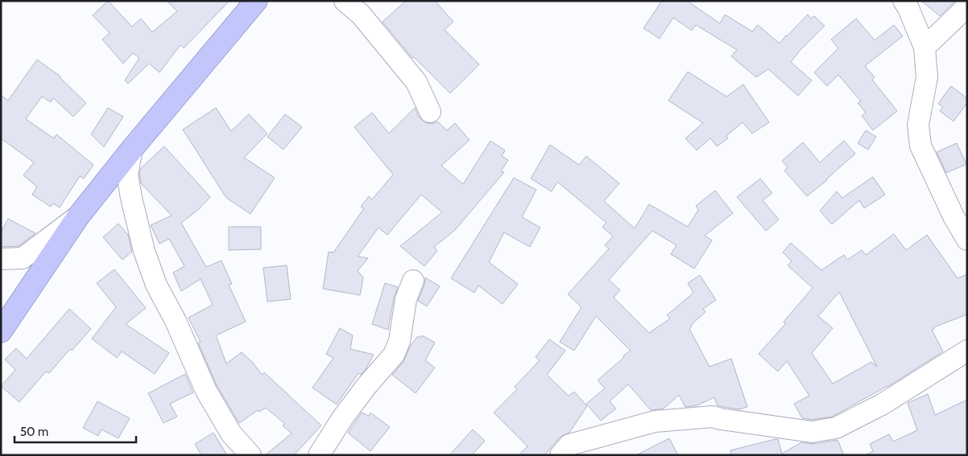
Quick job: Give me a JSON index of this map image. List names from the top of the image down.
{
  "scale_bar": "50 m"
}
